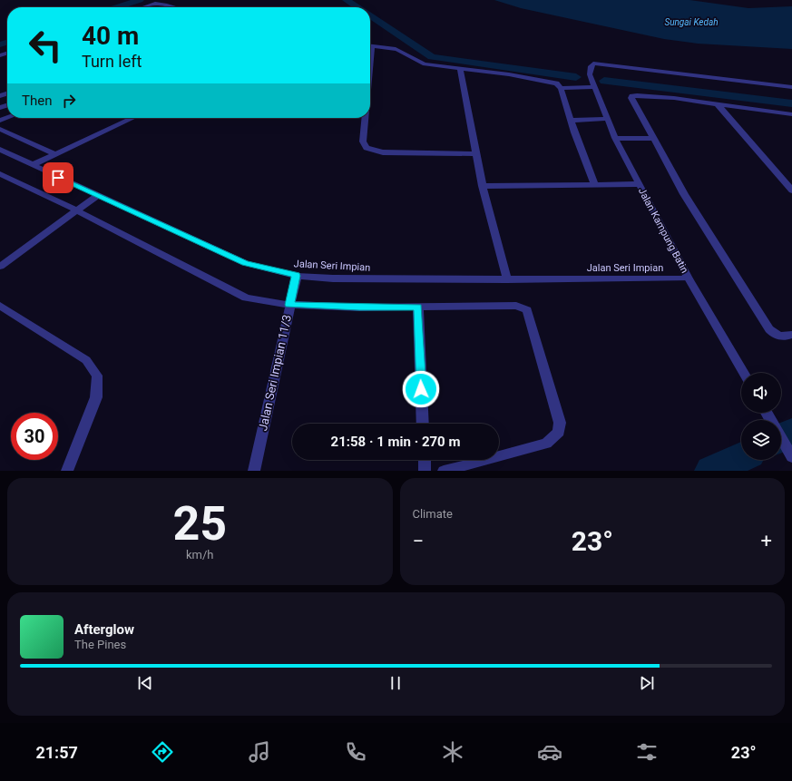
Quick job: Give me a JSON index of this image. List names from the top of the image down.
{
  "streets": {
    "street": ["Jalan Kampung Batin", "Jalan Seri Impian", "Jalan Seri Impian 11/3"]
  },
  "crossings": [
    ["Jalan Kampung Batin", "Jalan Seri Impian"],
    ["Jalan Seri Impian", "Jalan Seri Impian 11/3"]
  ],
  "water": ["Sungai Kedah"],
  "page": {
    "turn": ["40 m", "Turn left"],
    "then": "Then",
    "limit": "30",
    "trip": "21:58 · 1 min · 270 m",
    "tile": [
      ["25", "km/h"],
      "Climate"
    ],
    "heat": ["−", "23°", "+"],
    "song": ["Afterglow", "The Pines"],
    "tabs": ["21:57", "23°"]
  }
}
